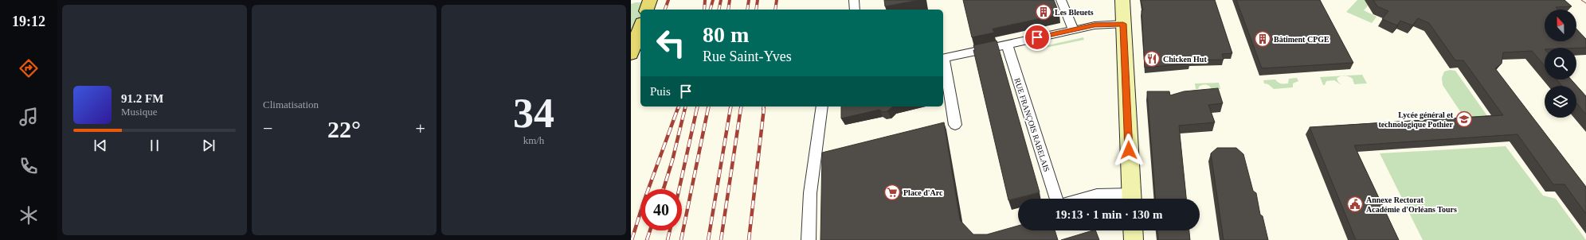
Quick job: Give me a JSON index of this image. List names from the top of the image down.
{
  "streets": {
    "street": ["RUE FRANÇOIS RABELAIS"]
  },
  "places": {
    "building": ["Les Bleuets", "Bâtiment CPGE"],
    "restaurant": ["Chicken Hut"],
    "school or university": ["Lycée général et technologique Pothier"],
    "supermarket": ["Place d'Arc"],
    "public building": ["Annexe Rectorat Académie d'Orléans Tours"]
  },
  "north": "top",
  "page": {
    "tabs": "19:12",
    "tile": [
      "Climatisation",
      ["34", "km/h"]
    ],
    "turn": ["80 m", "Rue Saint-Yves"],
    "then": "Puis",
    "song": ["91.2 FM", "Musique"],
    "heat": ["−", "22°", "+"],
    "limit": "40",
    "trip": "19:13 · 1 min · 130 m"
  }
}
